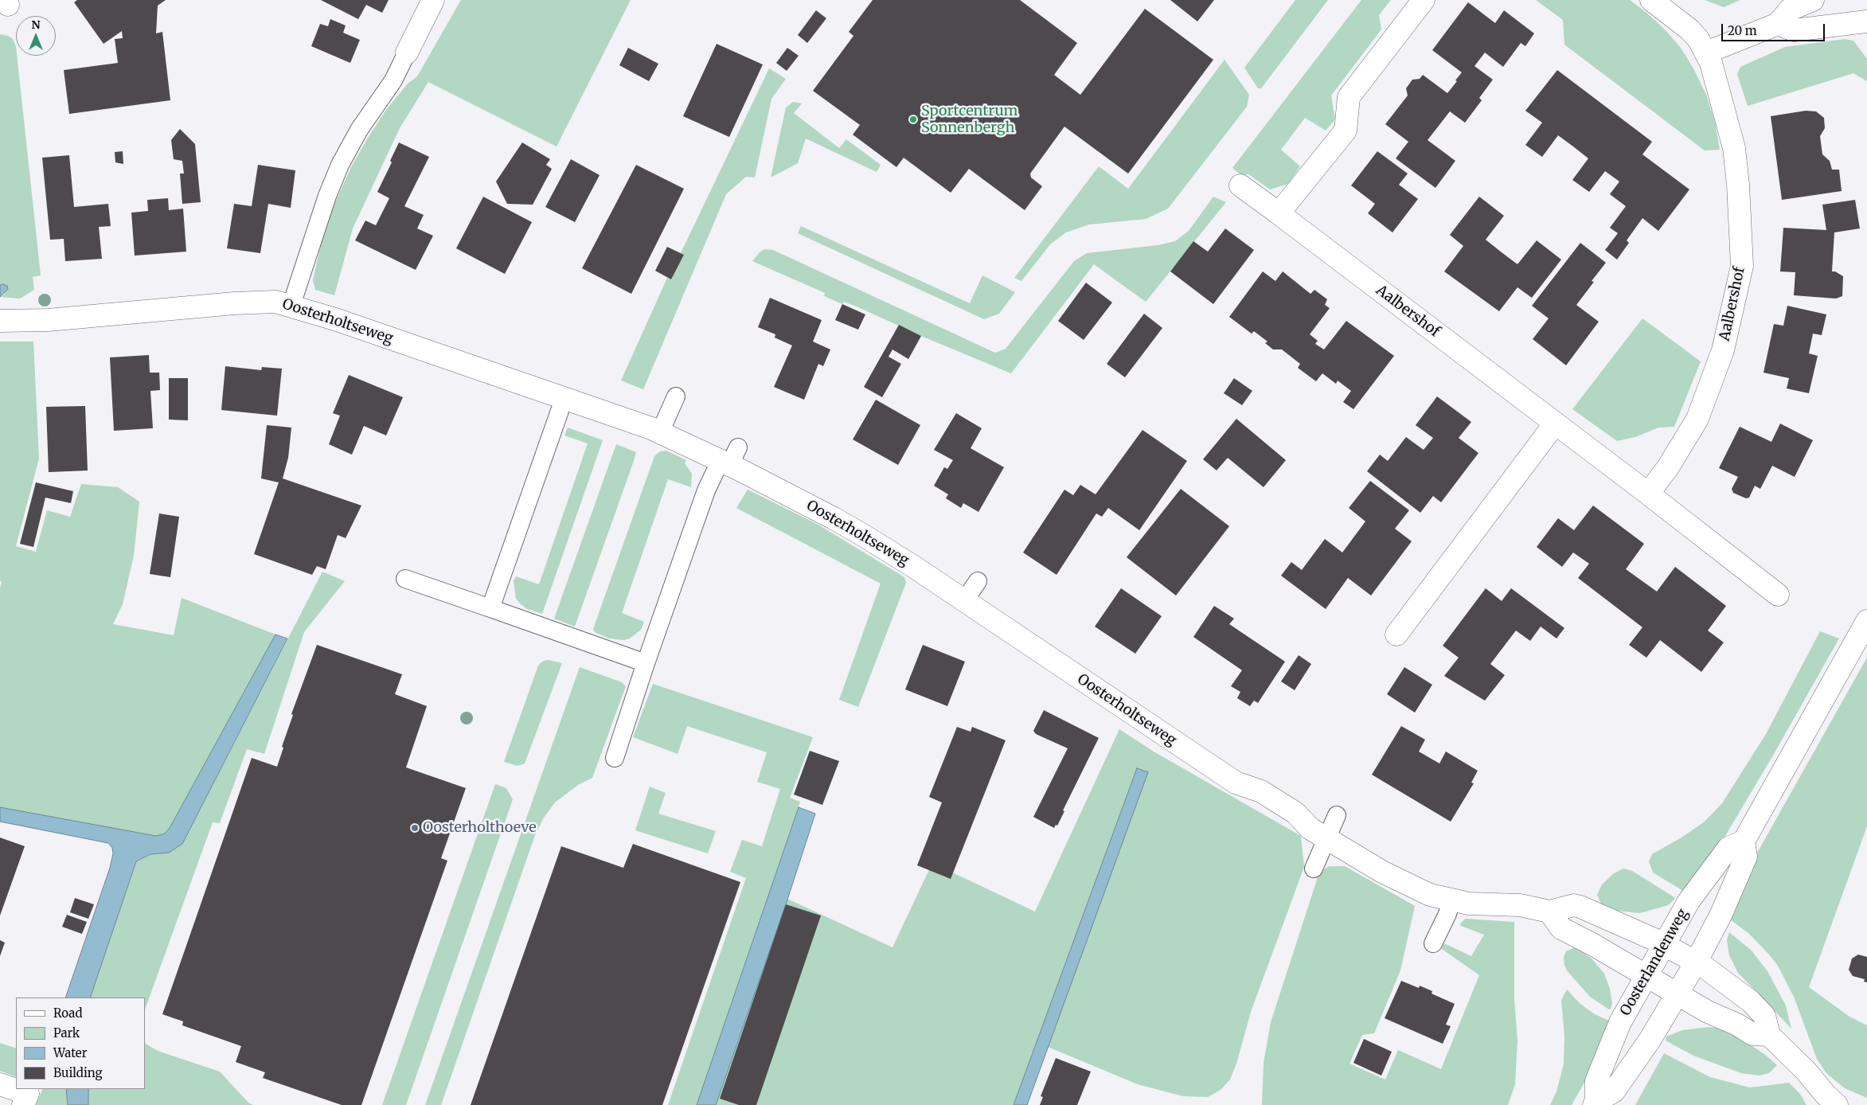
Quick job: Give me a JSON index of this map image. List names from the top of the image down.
{
  "streets": {
    "street": ["Aalbershof", "Oosterholtseweg", "Oosterlandenweg"]
  },
  "crossings": [
    ["Oosterholtseweg", "Oosterlandenweg"]
  ],
  "places": ["Sportcentrum Sonnenbergh", "Oosterholthoeve"],
  "legend": [
    "Road",
    "Park",
    "Water",
    "Building"
  ],
  "scale_bar": "20 m",
  "north": "top"
}
